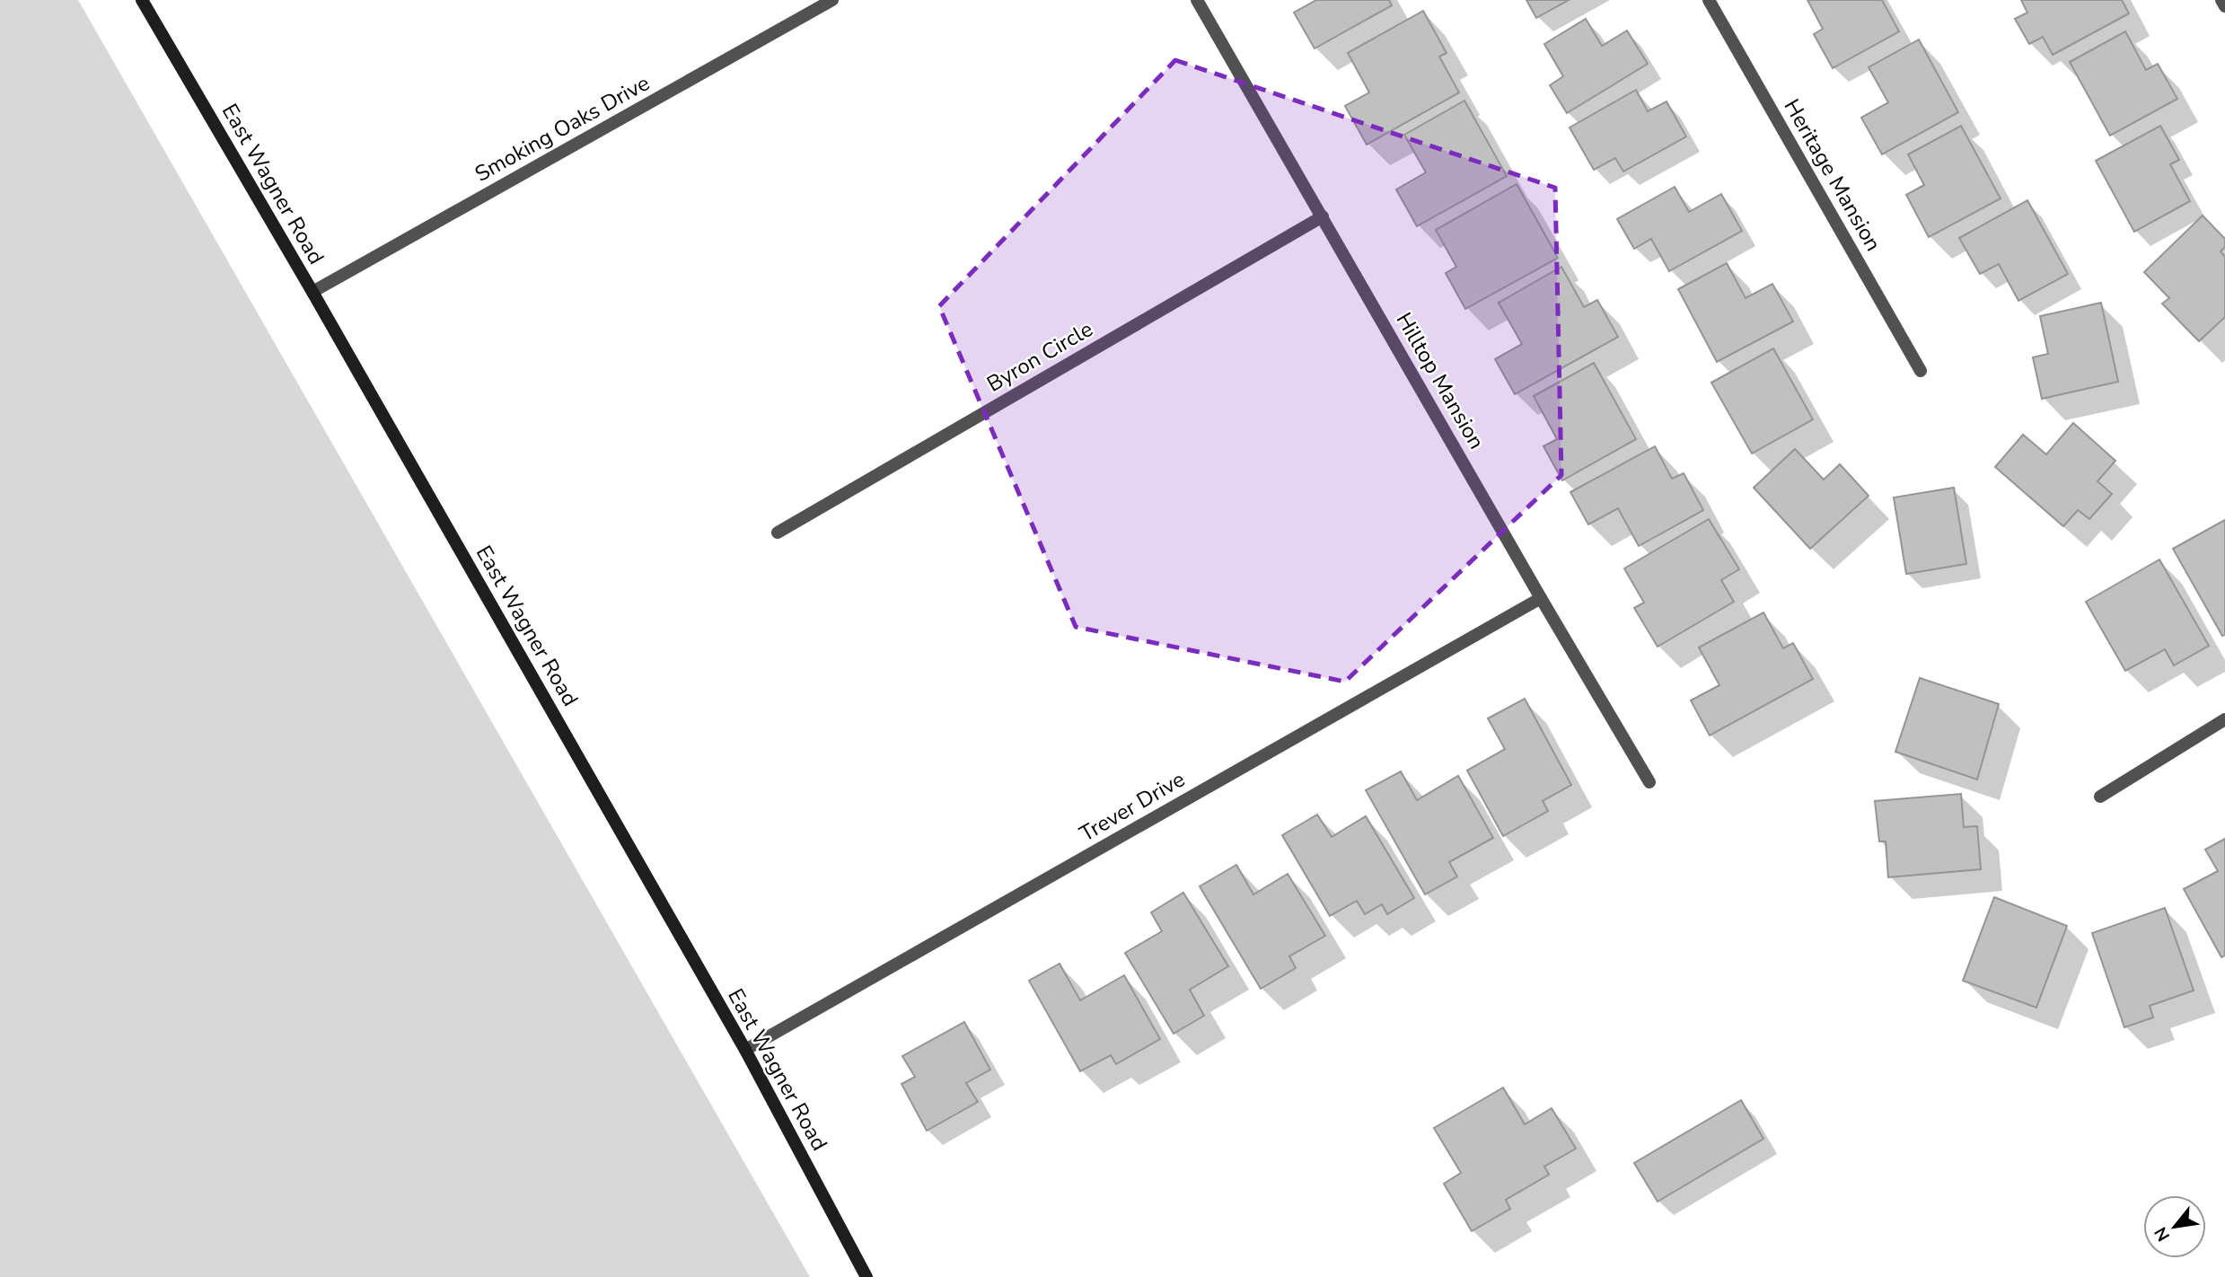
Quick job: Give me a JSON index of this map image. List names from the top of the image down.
{
  "streets": {
    "street": [
      "Smoking Oaks Drive",
      "Heritage Mansion",
      "East Wagner Road",
      "Byron Circle",
      "Hilltop Mansion",
      "Trever Drive"
    ]
  },
  "crossings": [
    ["Smoking Oaks Drive", "East Wagner Road"],
    ["East Wagner Road", "Trever Drive"],
    ["Byron Circle", "Hilltop Mansion"],
    ["Hilltop Mansion", "Trever Drive"]
  ],
  "north": "bottom left"
}
